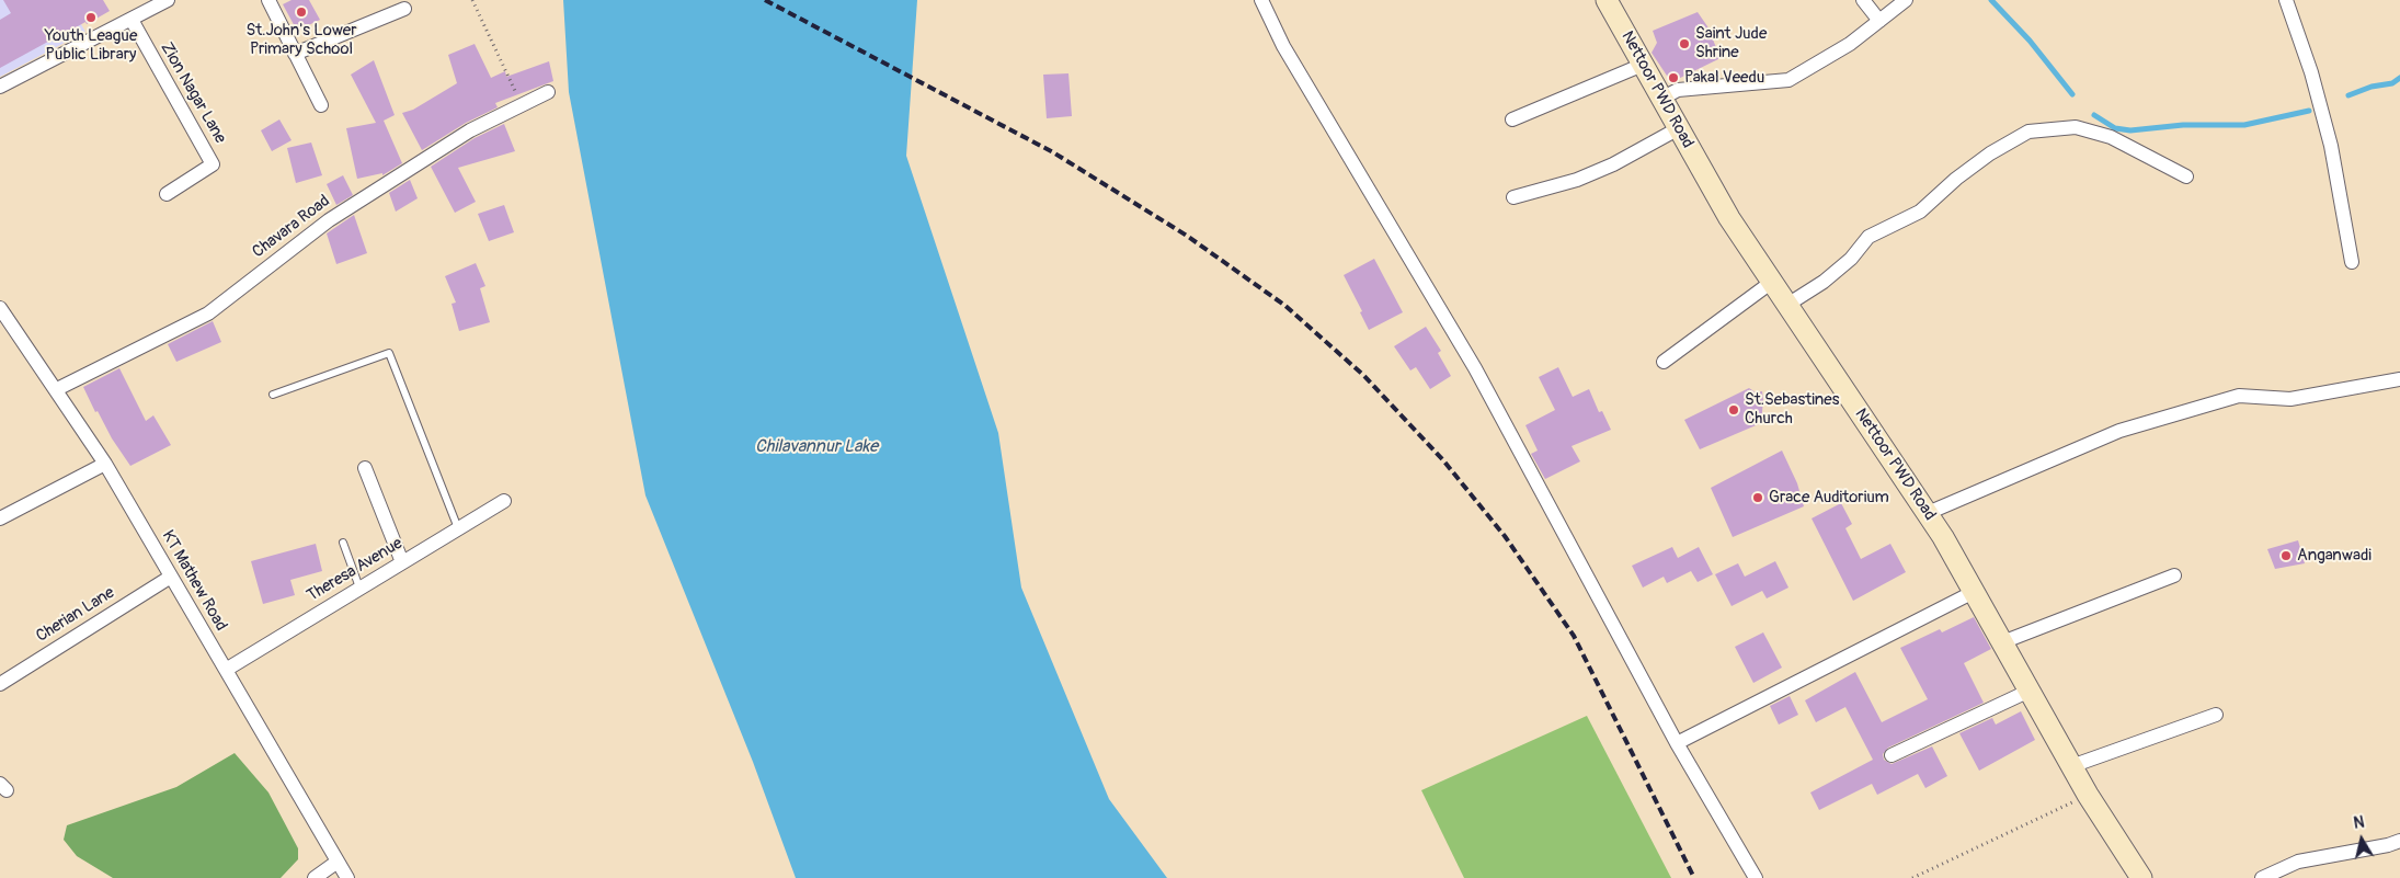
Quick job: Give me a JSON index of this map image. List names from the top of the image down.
{
  "streets": {
    "street": [
      "Nettoor PWD Road",
      "Zion Nagar Lane",
      "Chavara Road",
      "Theresa Avenue",
      "KT Mathew Road",
      "Cherian Lane"
    ]
  },
  "crossings": [
    ["Chavara Road", "KT Mathew Road"],
    ["Theresa Avenue", "KT Mathew Road"],
    ["KT Mathew Road", "Cherian Lane"]
  ],
  "water": ["Chilavannur Lake"],
  "places": [
    "St.John's Lower Primary School",
    "Youth League Public Library",
    "Saint Jude Shrine",
    "Pakal Veedu",
    "St.Sebastines Church",
    "Grace Auditorium",
    "Anganwadi"
  ],
  "north": "top"
}
